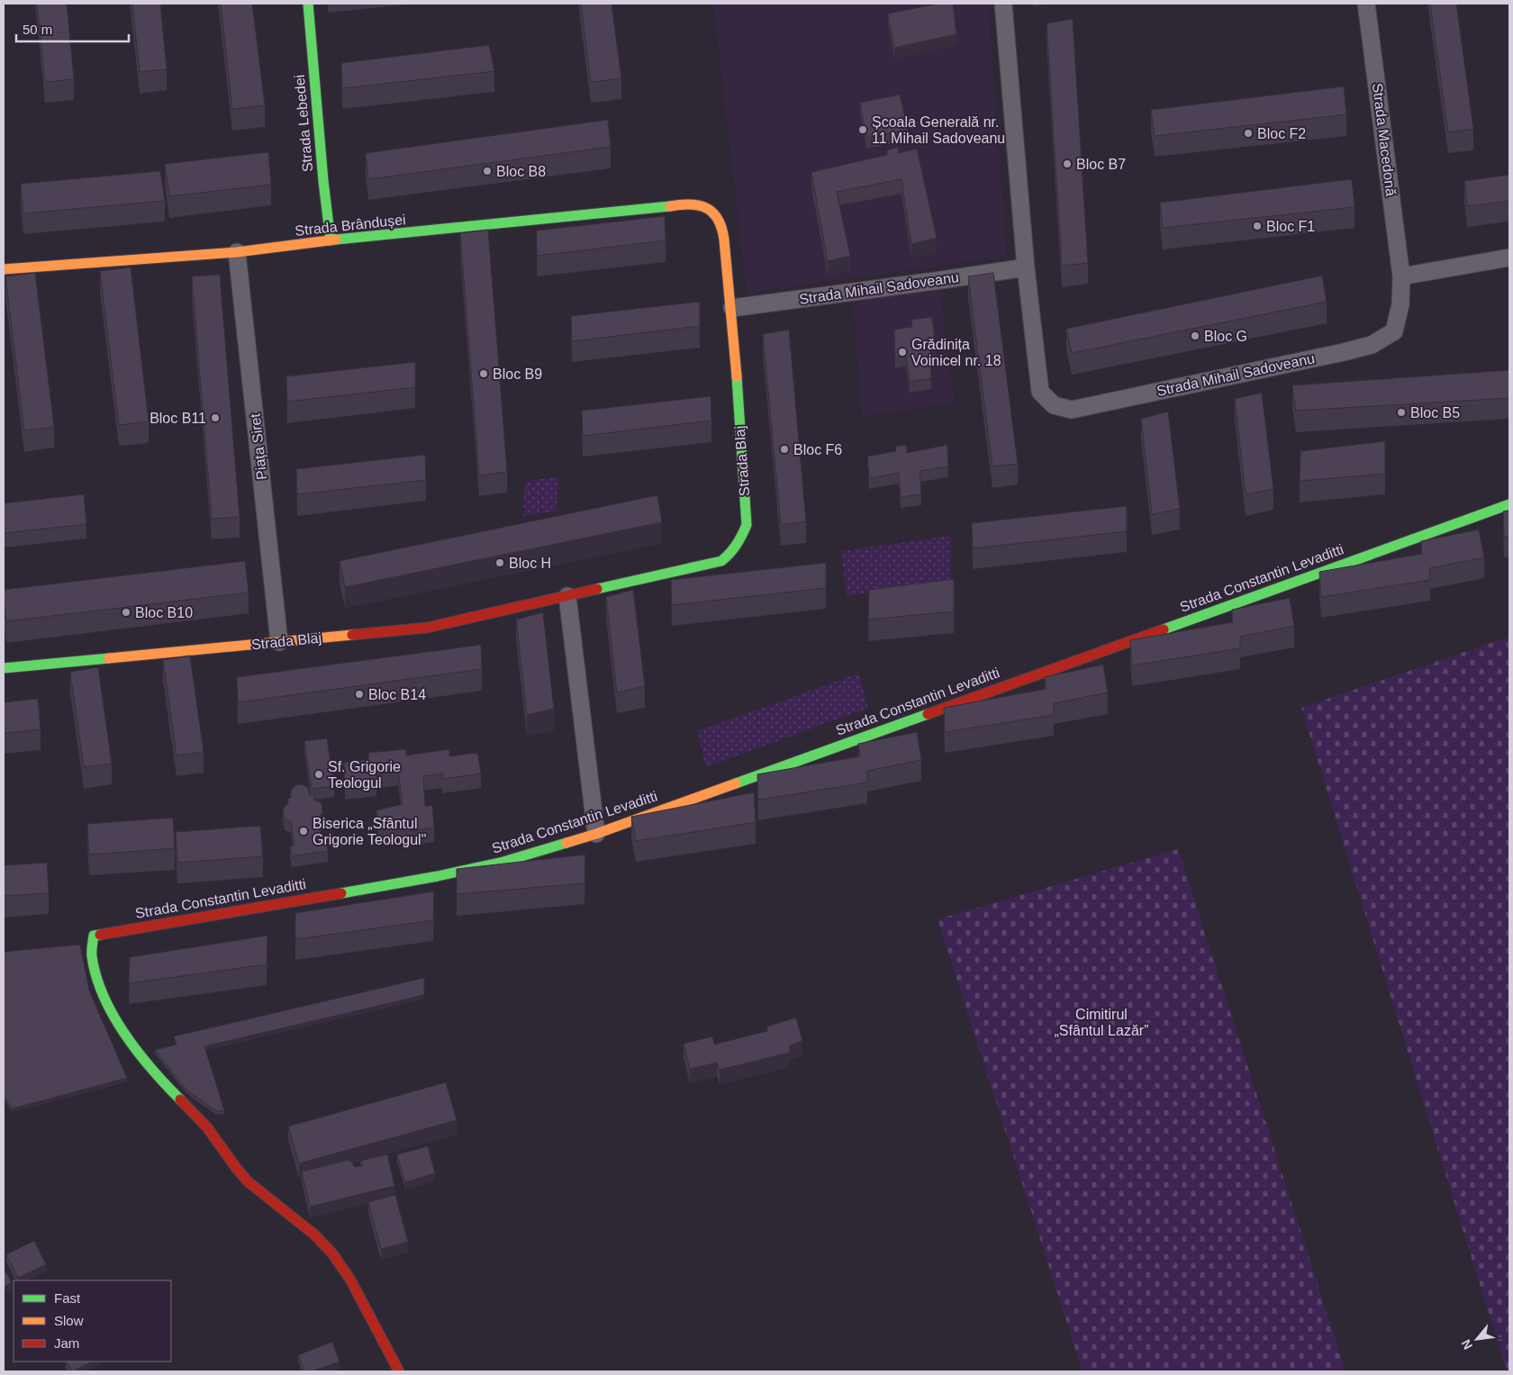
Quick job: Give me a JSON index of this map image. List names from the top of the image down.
{
  "streets": {
    "street": [
      "Strada Lebedei",
      "Strada Macedonă",
      "Strada Brândușei",
      "Strada Mihail Sadoveanu",
      "Piața Siret",
      "Strada Blaj",
      "Strada Constantin Levaditti"
    ]
  },
  "crossings": [
    ["Strada Lebedei", "Strada Brândușei"],
    ["Strada Macedonă", "Strada Mihail Sadoveanu"],
    ["Strada Brândușei", "Piața Siret"],
    ["Strada Brândușei", "Strada Blaj"],
    ["Strada Mihail Sadoveanu", "Strada Blaj"],
    ["Piața Siret", "Strada Blaj"]
  ],
  "parks": ["Cimitirul „Sfântul Lazăr”"],
  "places": [
    "Școala Generală nr. 11 Mihail Sadoveanu",
    "Bloc F2",
    "Bloc B7",
    "Bloc B8",
    "Bloc F1",
    "Bloc G",
    "Grădinița Voinicel nr. 18",
    "Bloc B9",
    "Bloc B5",
    "Bloc B11",
    "Bloc F6",
    "Bloc H",
    "Bloc B10",
    "Bloc B14",
    "Sf. Grigorie Teologul",
    "Biserica „Sfântul Grigorie Teologul\""
  ],
  "legend": ["Fast", "Slow", "Jam"],
  "scale_bar": "50 m",
  "north": "bottom left"
}
